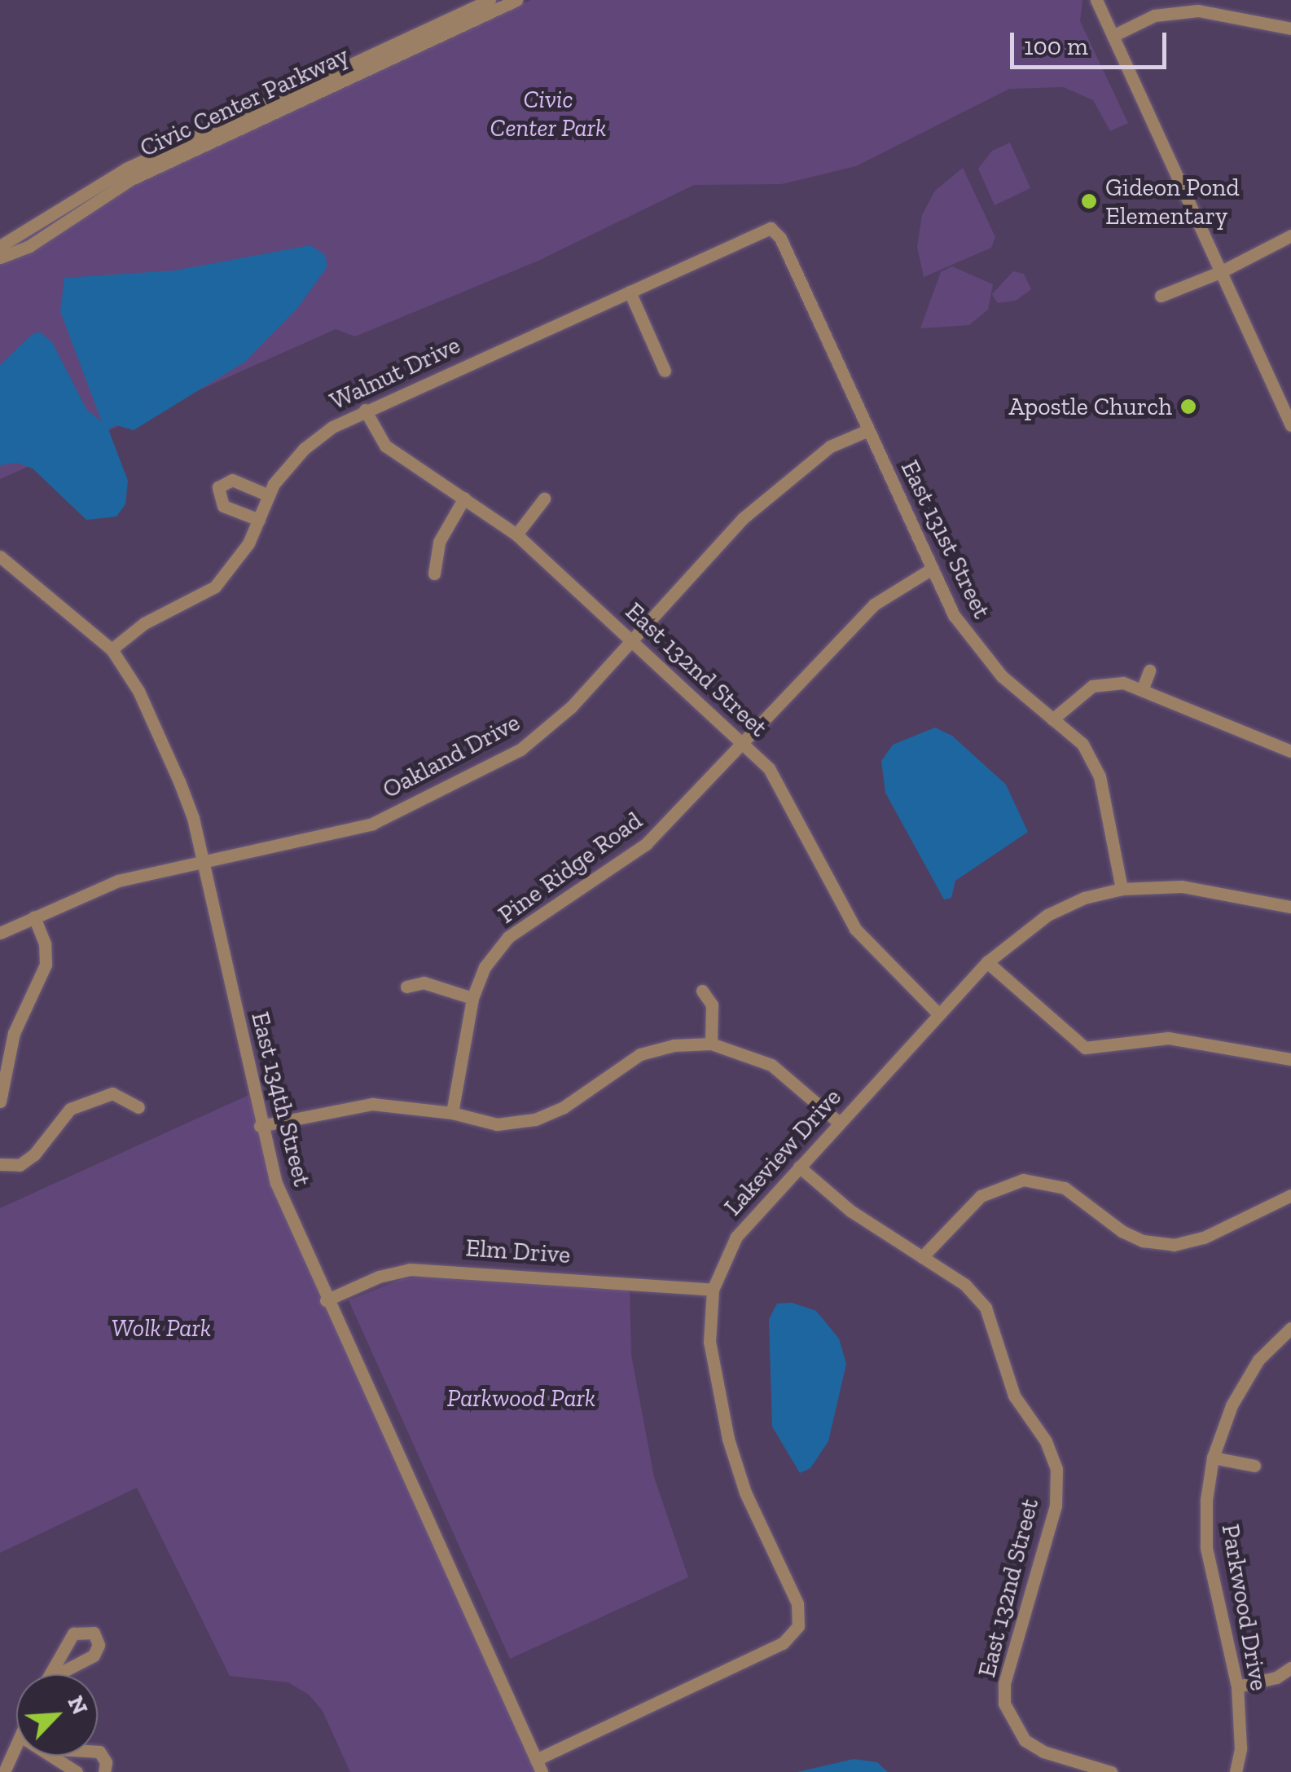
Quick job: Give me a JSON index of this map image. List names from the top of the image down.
{
  "streets": {
    "street": [
      "Civic Center Parkway",
      "Walnut Drive",
      "East 131st Street",
      "East 132nd Street",
      "Oakland Drive",
      "Pine Ridge Road",
      "East 134th Street",
      "Lakeview Drive",
      "Elm Drive",
      "Parkwood Drive"
    ]
  },
  "crossings": [
    ["Walnut Drive", "East 131st Street"],
    ["Walnut Drive", "East 132nd Street"],
    ["Walnut Drive", "East 134th Street"],
    ["East 131st Street", "Oakland Drive"],
    ["East 131st Street", "Pine Ridge Road"],
    ["East 131st Street", "Lakeview Drive"],
    ["East 132nd Street", "Oakland Drive"],
    ["East 132nd Street", "Pine Ridge Road"],
    ["East 132nd Street", "Lakeview Drive"],
    ["Oakland Drive", "East 134th Street"],
    ["East 134th Street", "Lakeview Drive"],
    ["East 134th Street", "Elm Drive"],
    ["Lakeview Drive", "Elm Drive"]
  ],
  "parks": ["Civic Center Park", "Wolk Park", "Parkwood Park"],
  "places": ["Gideon Pond Elementary", "Apostle Church"],
  "scale_bar": "100 m",
  "north": "top right"
}
